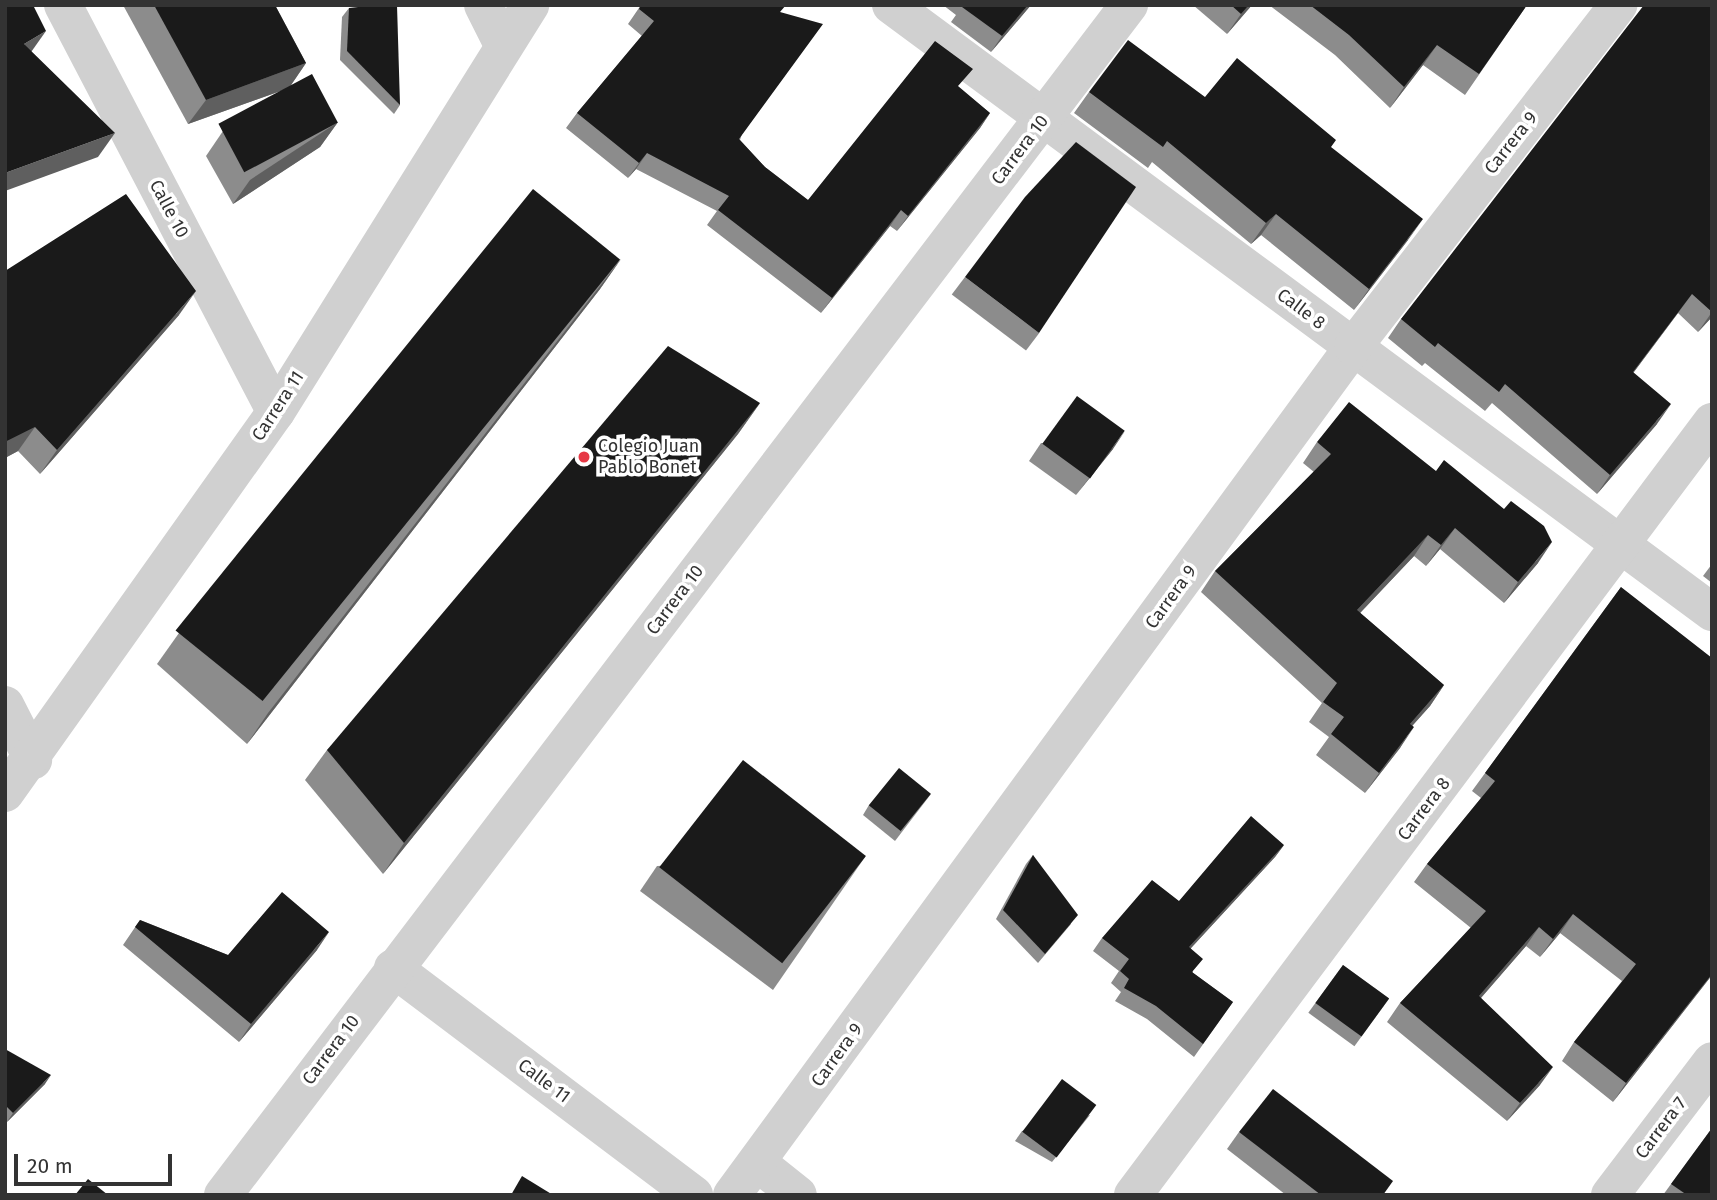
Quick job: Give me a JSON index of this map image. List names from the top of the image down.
{
  "streets": {
    "street": [
      "Carrera 9",
      "Carrera 10",
      "Calle 10",
      "Calle 8",
      "Carrera 11",
      "Carrera 8",
      "Calle 11",
      "Carrera 7"
    ]
  },
  "crossings": [
    ["Carrera 9", "Calle 8"],
    ["Carrera 10", "Calle 8"],
    ["Carrera 10", "Calle 11"],
    ["Calle 10", "Carrera 11"],
    ["Calle 8", "Carrera 8"]
  ],
  "places": ["Colegio Juan Pablo Bonet"],
  "scale_bar": "20 m"
}
